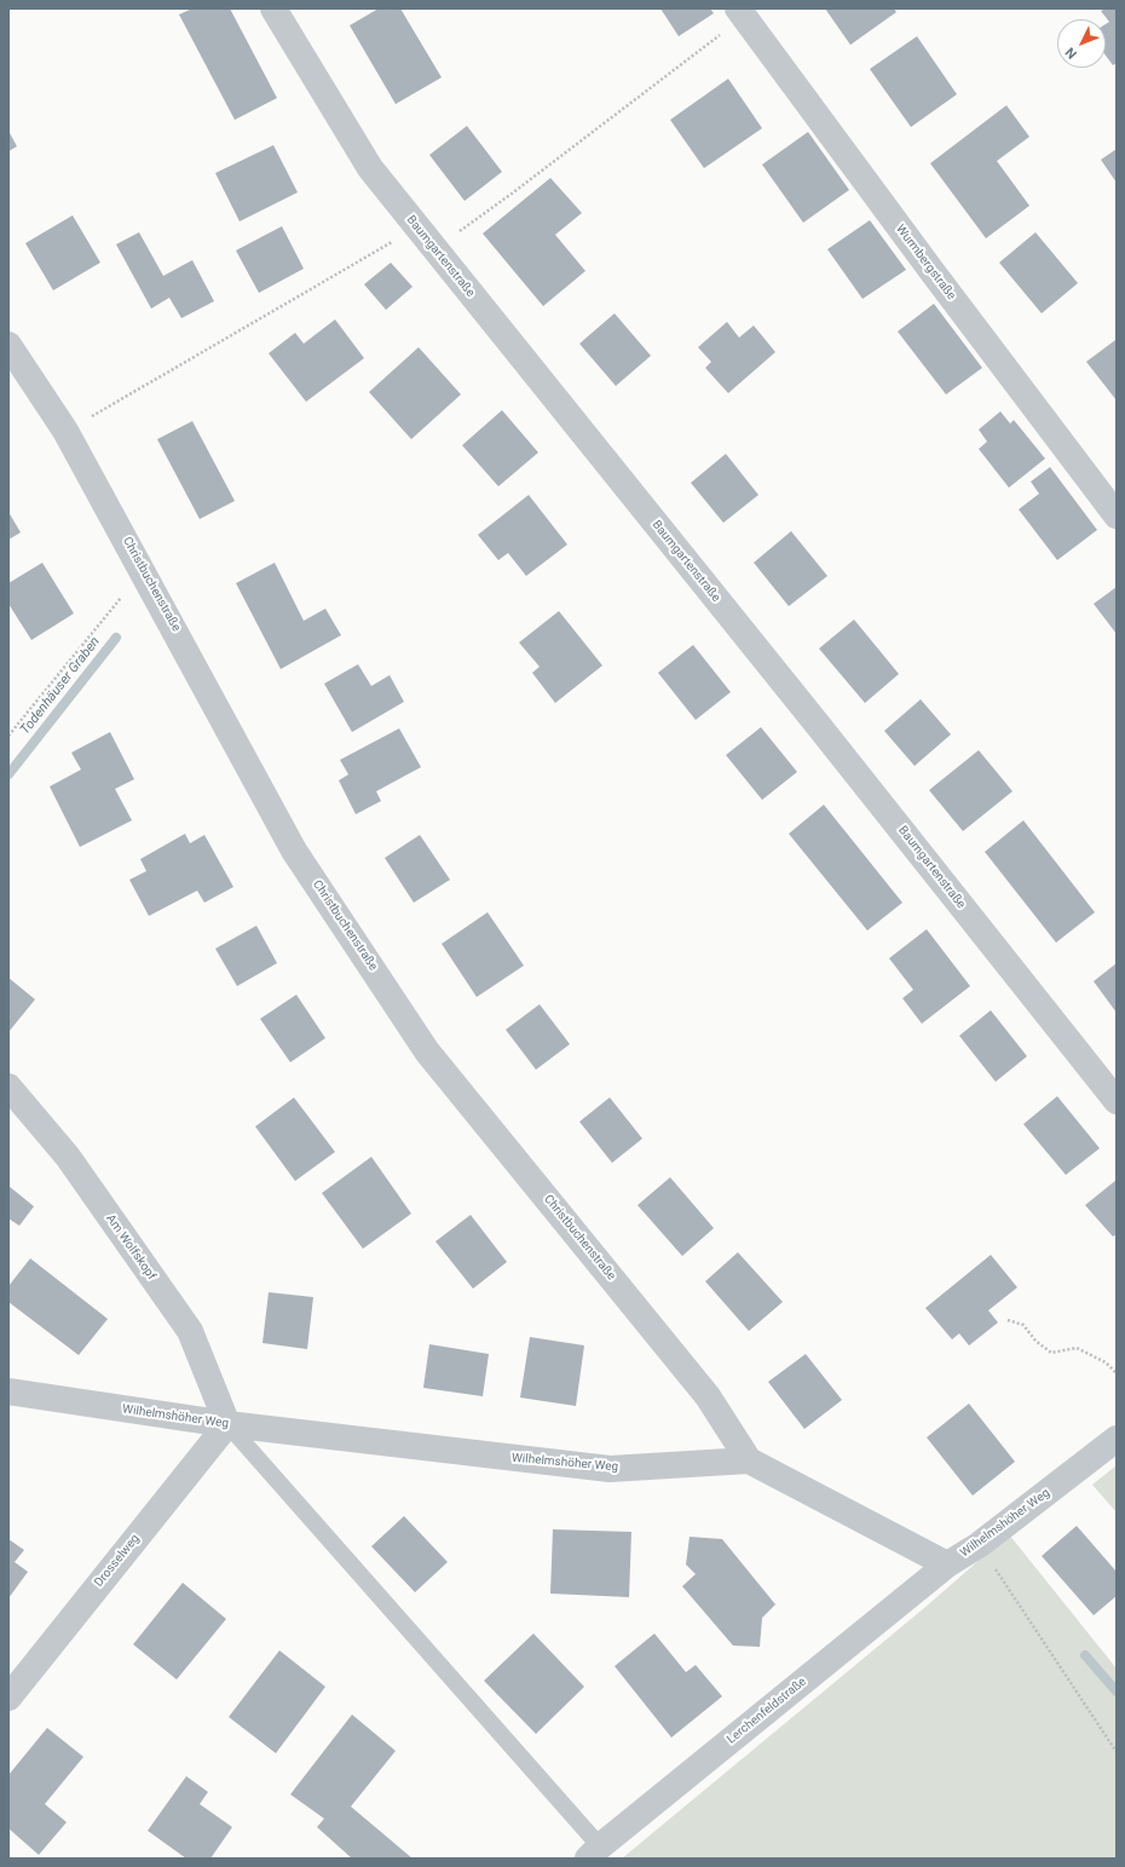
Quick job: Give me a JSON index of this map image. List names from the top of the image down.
{
  "streets": {
    "street": [
      "Baumgartenstraße",
      "Wurmbergstraße",
      "Christbuchenstraße",
      "Am Wolfskopf",
      "Wilhelmshöher Weg",
      "Drosselweg",
      "Lerchenfeldstraße"
    ]
  },
  "crossings": [
    ["Christbuchenstraße", "Wilhelmshöher Weg"],
    ["Am Wolfskopf", "Wilhelmshöher Weg"],
    ["Am Wolfskopf", "Drosselweg"],
    ["Wilhelmshöher Weg", "Drosselweg"],
    ["Wilhelmshöher Weg", "Lerchenfeldstraße"]
  ],
  "water": ["Todenhäuser Graben"],
  "north": "bottom left"
}
